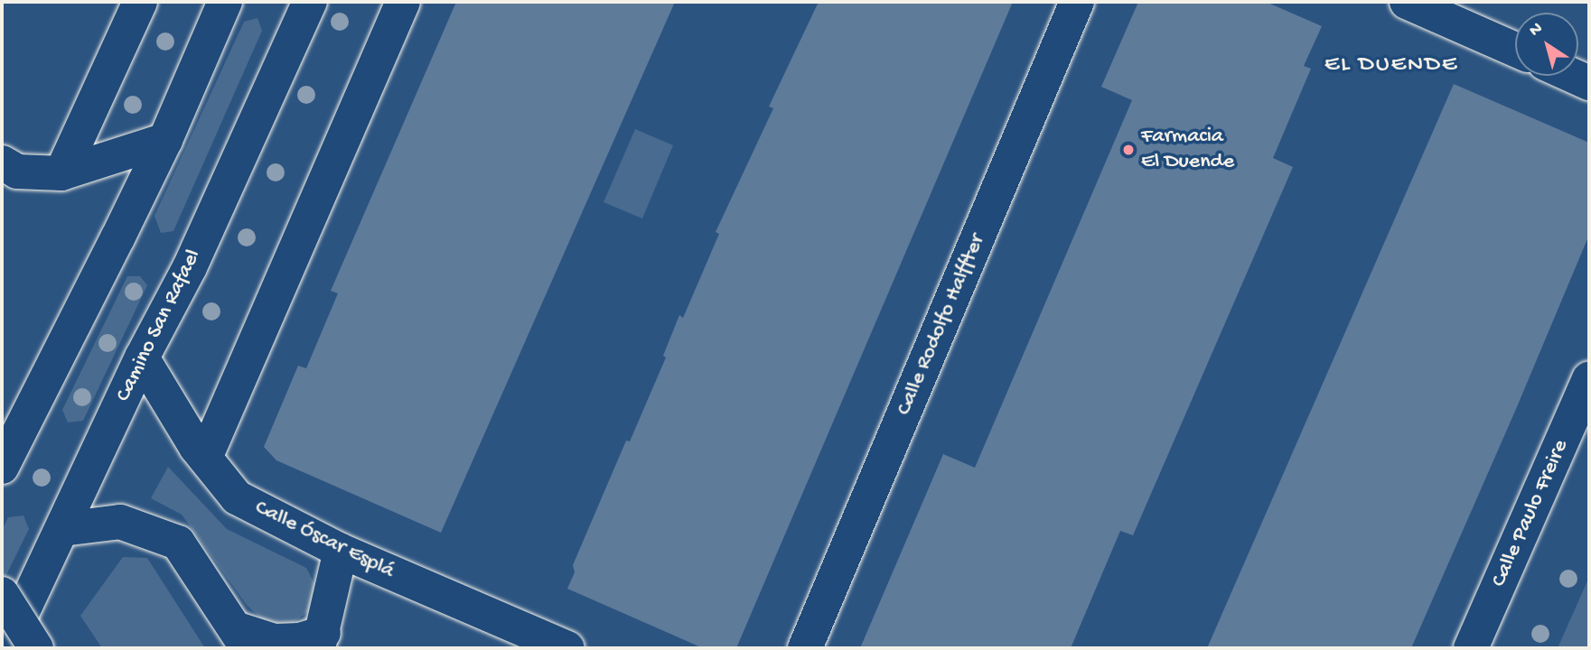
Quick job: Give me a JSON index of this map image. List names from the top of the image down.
{
  "streets": {
    "main road": [
      "Calle Rodolfo Halffter",
      "Camino San Rafael",
      "Calle Paulo Freire",
      "Calle Óscar Esplá"
    ]
  },
  "crossings": [
    ["Camino San Rafael", "Calle Óscar Esplá"]
  ],
  "districts": ["EL DUENDE"],
  "places": ["Farmacia El Duende"],
  "north": "top left"
}
